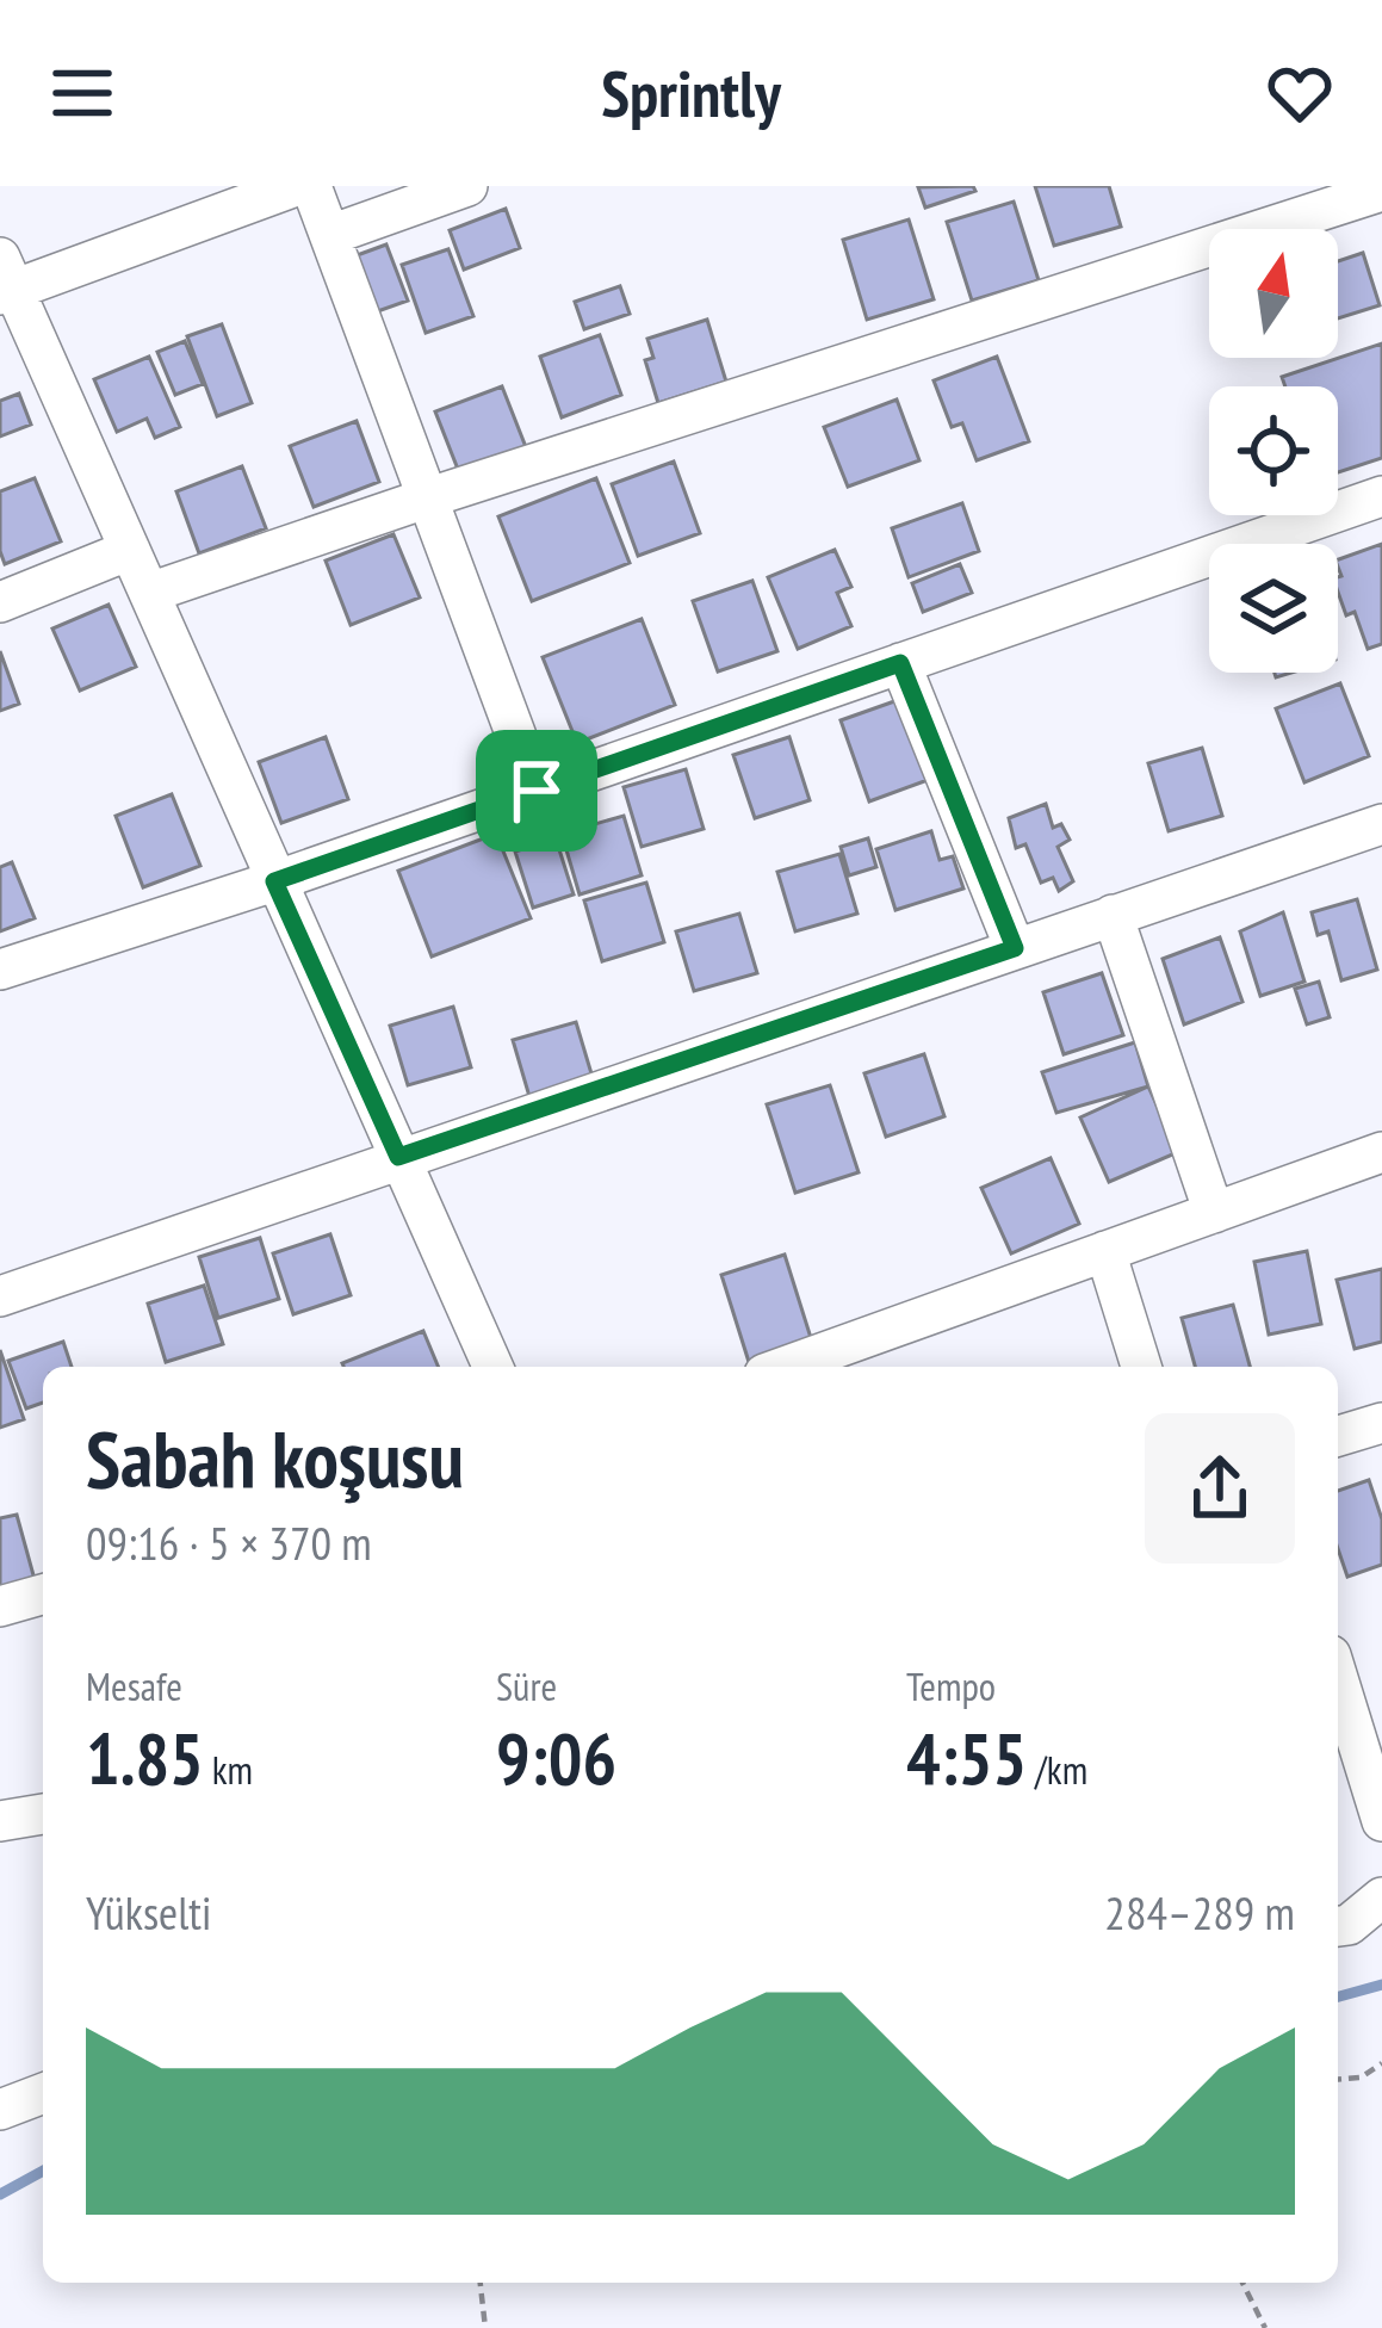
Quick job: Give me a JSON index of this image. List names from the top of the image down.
{
  "north": "top",
  "page": {
    "header": "Sprintly",
    "heading": ["Sabah koşusu", "09:16 · 5 × 370 m"],
    "stats": [
      ["Mesafe", "1.85 km"],
      ["Süre", "9:06"],
      ["Tempo", "4:55 /km"]
    ],
    "chart": ["Yükselti", "284–289 m"]
  }
}
